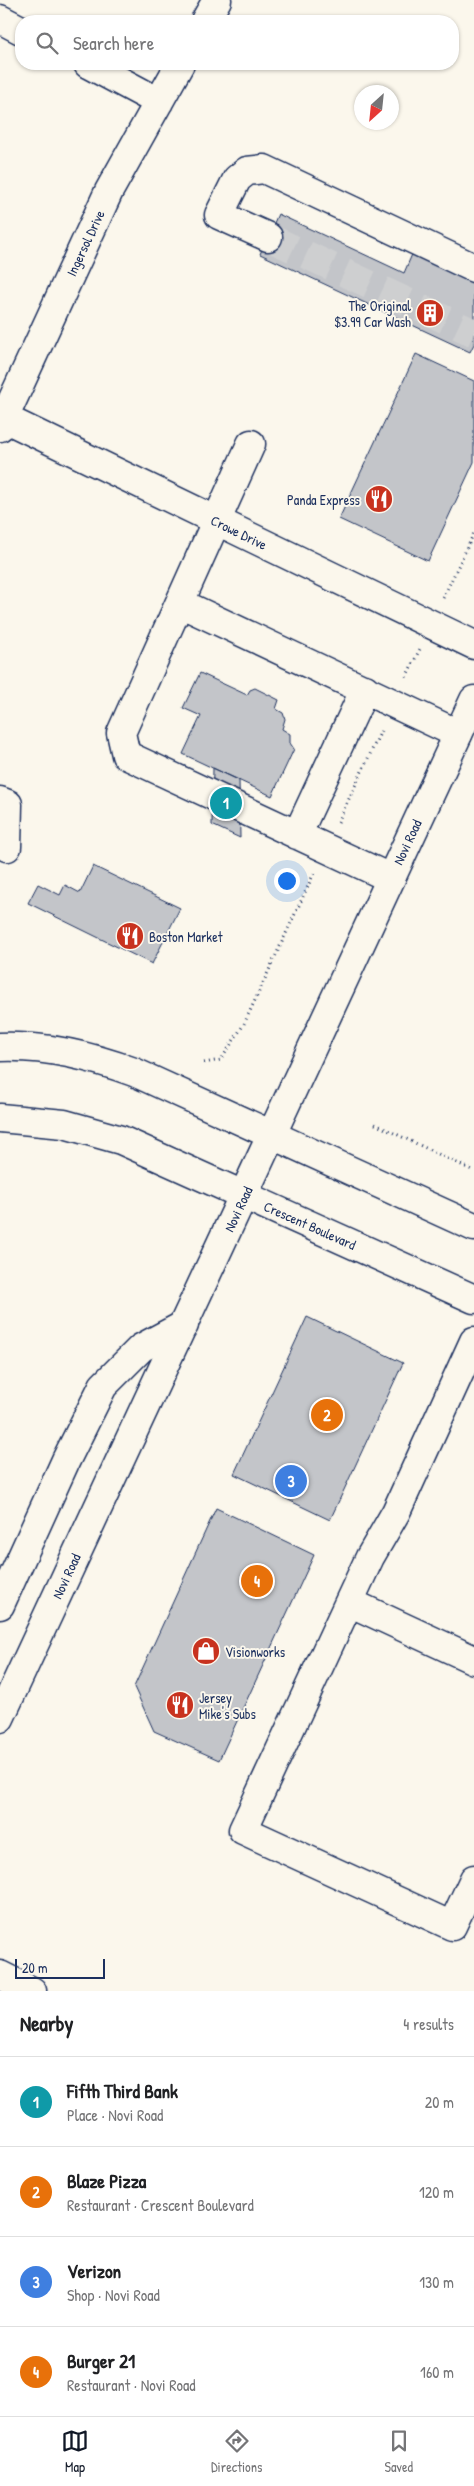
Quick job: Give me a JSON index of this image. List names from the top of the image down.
{
  "streets": {
    "main road": [
      "Ingersol Drive",
      "Crowe Drive",
      "Novi Road",
      "Crescent Boulevard"
    ]
  },
  "crossings": [
    ["Ingersol Drive", "Crowe Drive"],
    ["Novi Road", "Crescent Boulevard"]
  ],
  "places": {
    "building": ["The Original $3.99 Car Wash"],
    "restaurant": ["Panda Express", "Boston Market", "Jersey Mike's Subs"],
    "shop": ["Visionworks"]
  },
  "scale_bar": "20 m",
  "north": "bottom left",
  "page": {
    "search": "Search here",
    "pins": [
      "1",
      "2",
      "3",
      "4"
    ],
    "scale": "20 m",
    "heading": ["Nearby", "4 results"],
    "list": [
      {
        "mark": "1",
        "name": "Fifth Third Bank",
        "note": "Place · Novi Road",
        "value": "20 m"
      },
      {
        "mark": "2",
        "name": "Blaze Pizza",
        "note": "Restaurant · Crescent Boulevard",
        "value": "120 m"
      },
      {
        "mark": "3",
        "name": "Verizon",
        "note": "Shop · Novi Road",
        "value": "130 m"
      },
      {
        "mark": "4",
        "name": "Burger 21",
        "note": "Restaurant · Novi Road",
        "value": "160 m"
      }
    ],
    "nav": ["Map", "Directions", "Saved"]
  }
}
